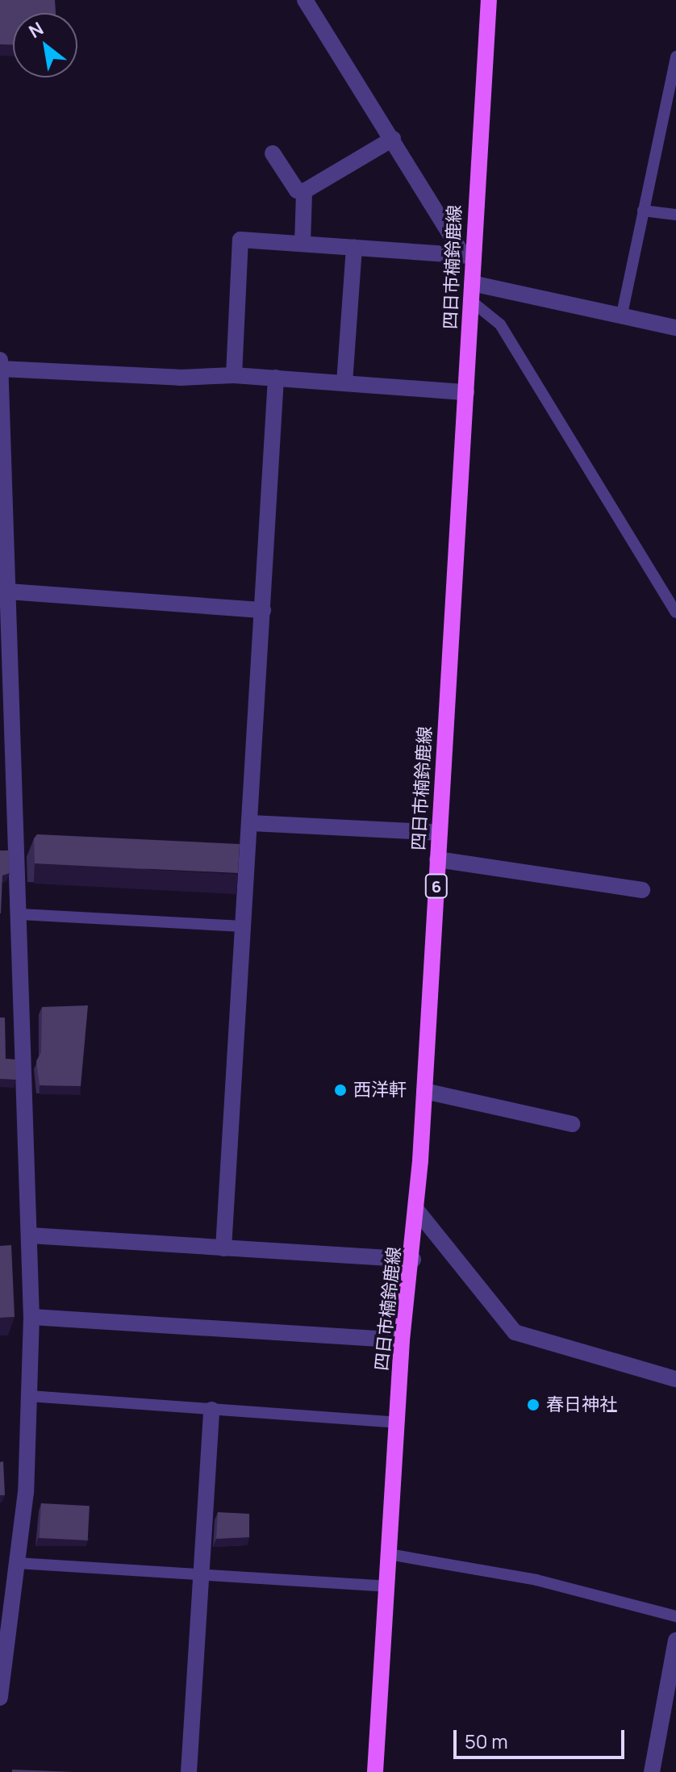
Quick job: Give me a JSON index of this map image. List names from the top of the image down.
{
  "streets": {
    "main road": ["四日市楠鈴鹿線", "6"]
  },
  "places": ["西洋軒", "春日神社"],
  "scale_bar": "50 m",
  "north": "top left"
}
